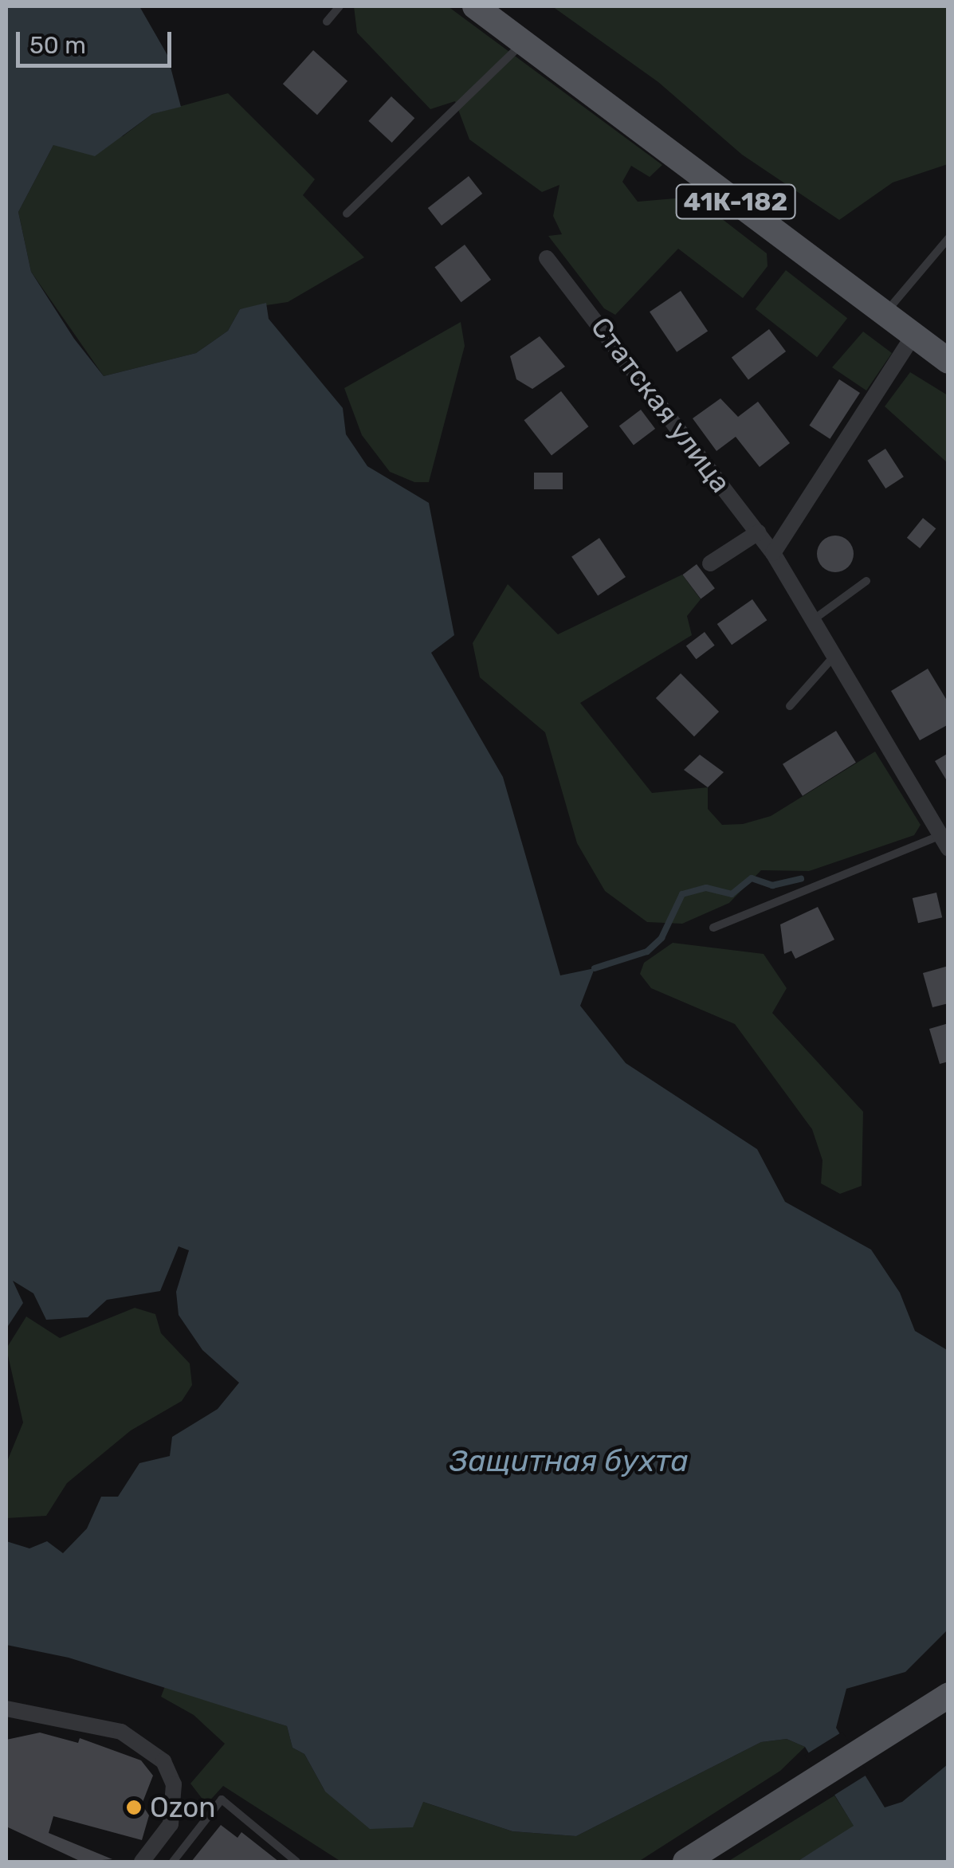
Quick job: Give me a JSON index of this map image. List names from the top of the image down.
{
  "streets": {
    "main road": ["41К-182"],
    "street": ["Статская улица"]
  },
  "water": ["Защитная бухта"],
  "places": ["Ozon"],
  "scale_bar": "50 m"
}
